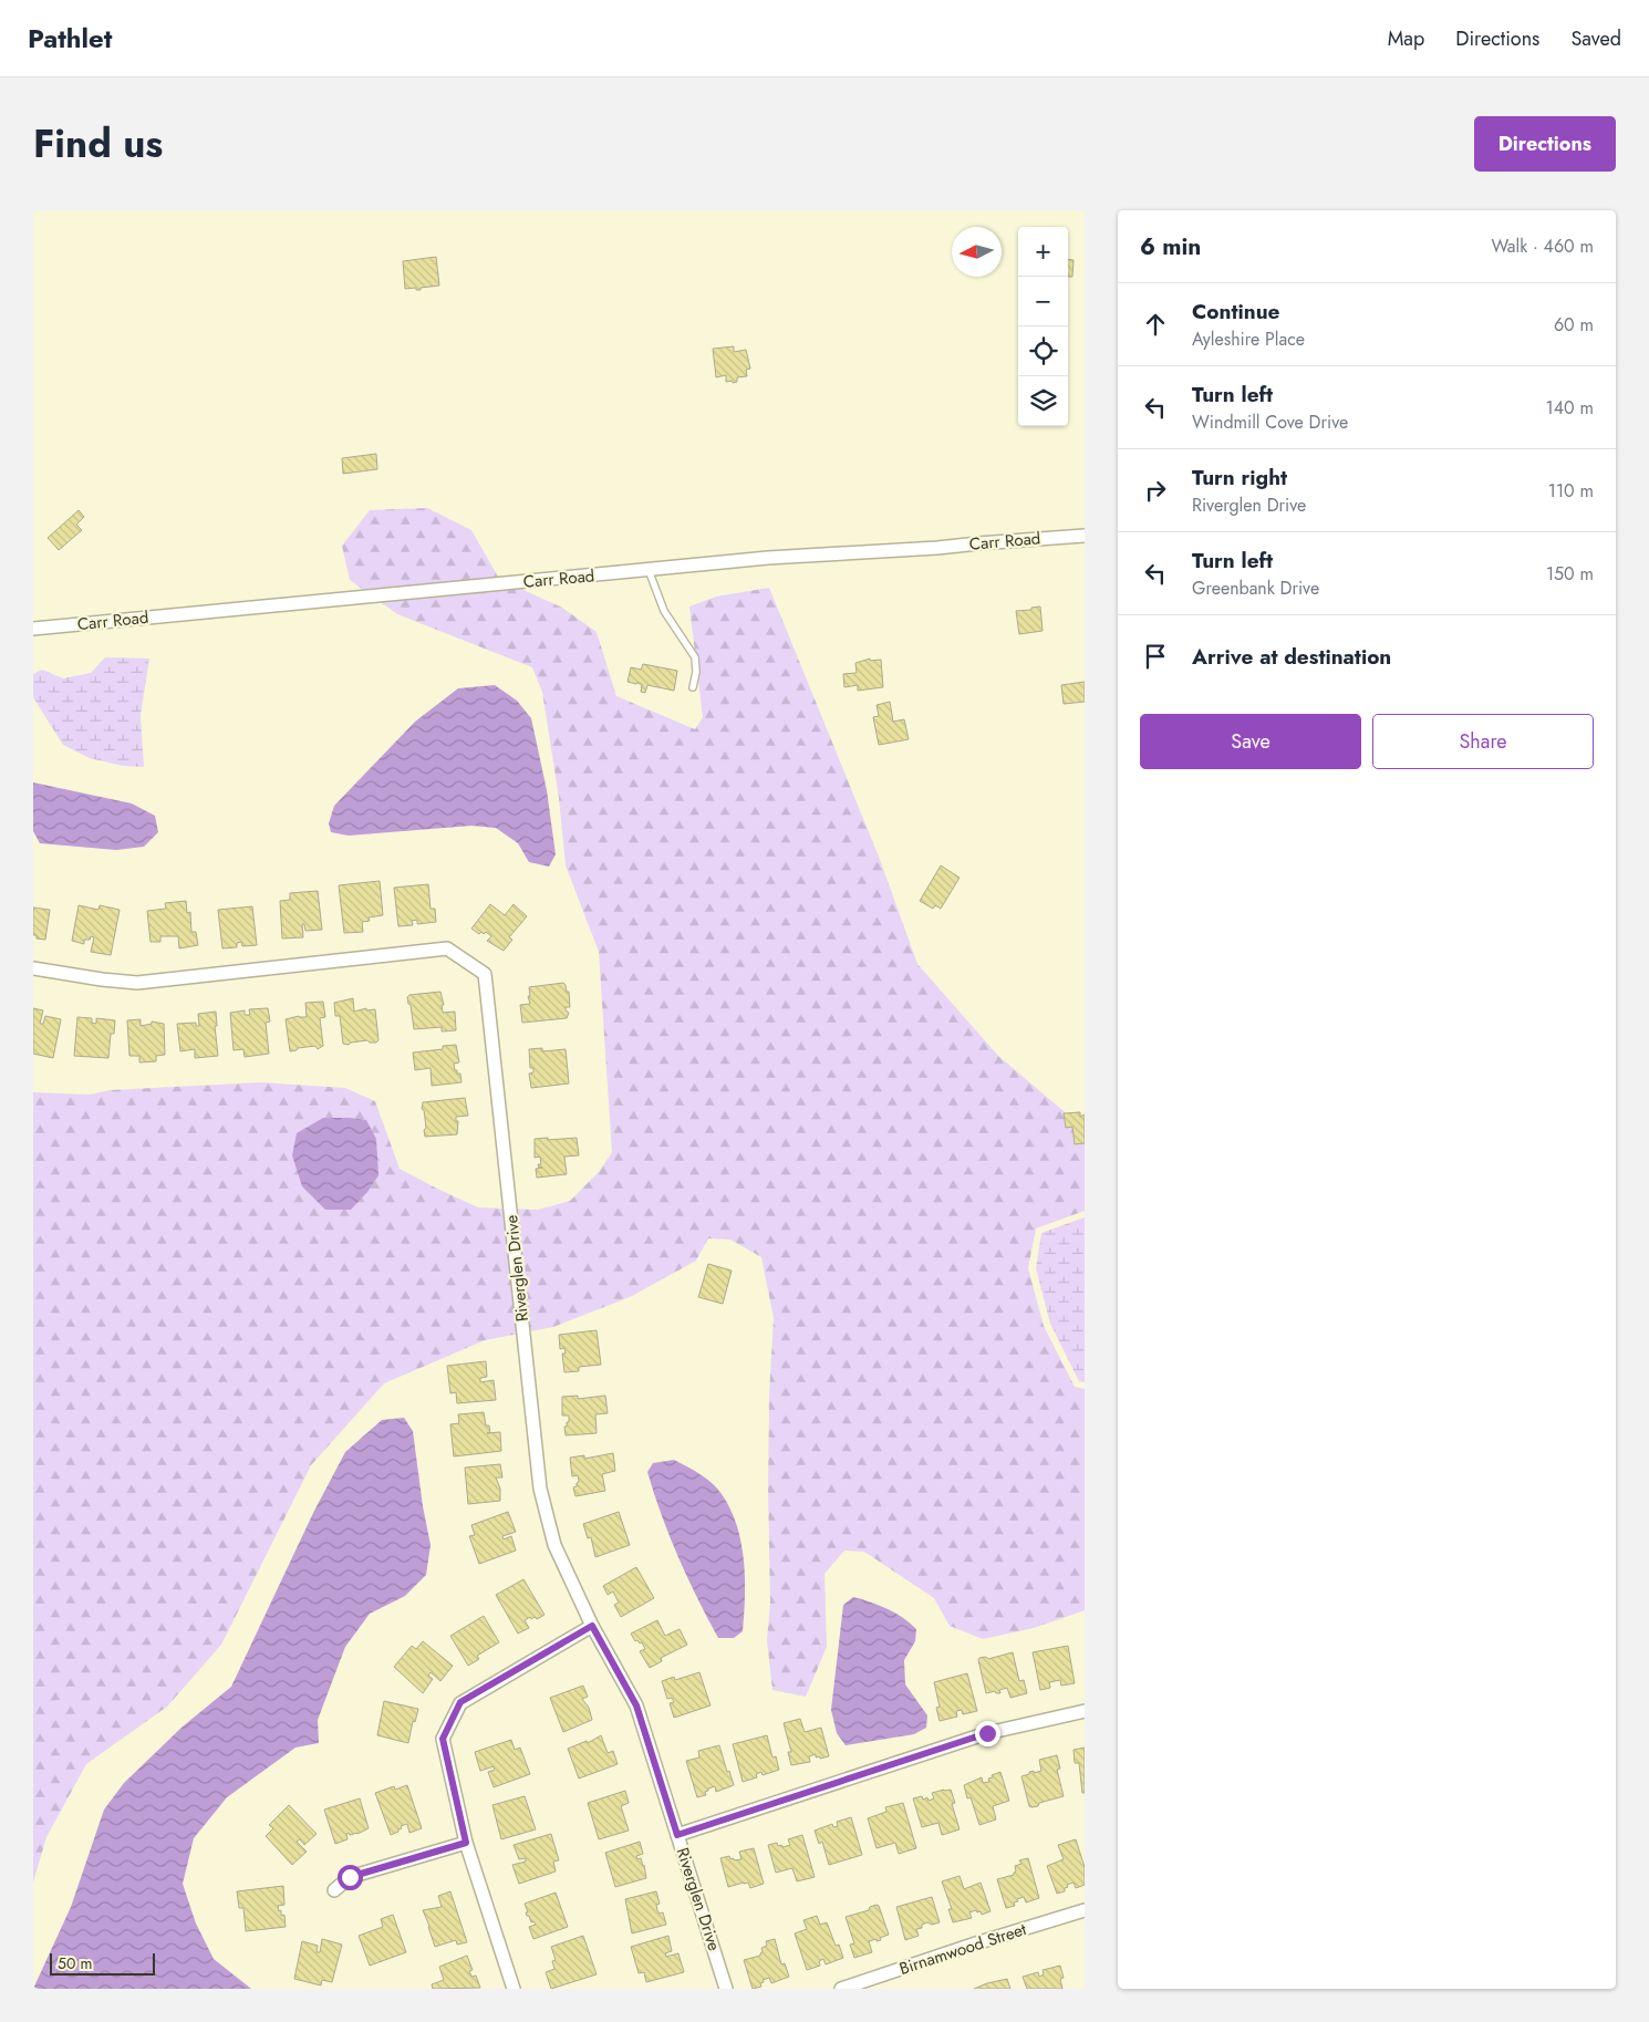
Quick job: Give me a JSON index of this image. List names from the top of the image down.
{
  "streets": {
    "street": ["Carr Road", "Riverglen Drive", "Birnamwood Street"]
  },
  "scale_bar": "50 m",
  "north": "left",
  "page": {
    "header": "Pathlet",
    "nav": ["Map", "Directions", "Saved"],
    "title": "Find us",
    "buttons": [
      "Directions",
      ["Save", "Share"]
    ],
    "heading": ["6 min", "Walk · 460 m"],
    "map_buttons": ["+", "−"],
    "list": [
      ["Continue", "Ayleshire Place", "60 m"],
      ["Turn left", "Windmill Cove Drive", "140 m"],
      ["Turn right", "Riverglen Drive", "110 m"],
      ["Turn left", "Greenbank Drive", "150 m"],
      "Arrive at destination"
    ],
    "scale": "50 m"
  }
}
